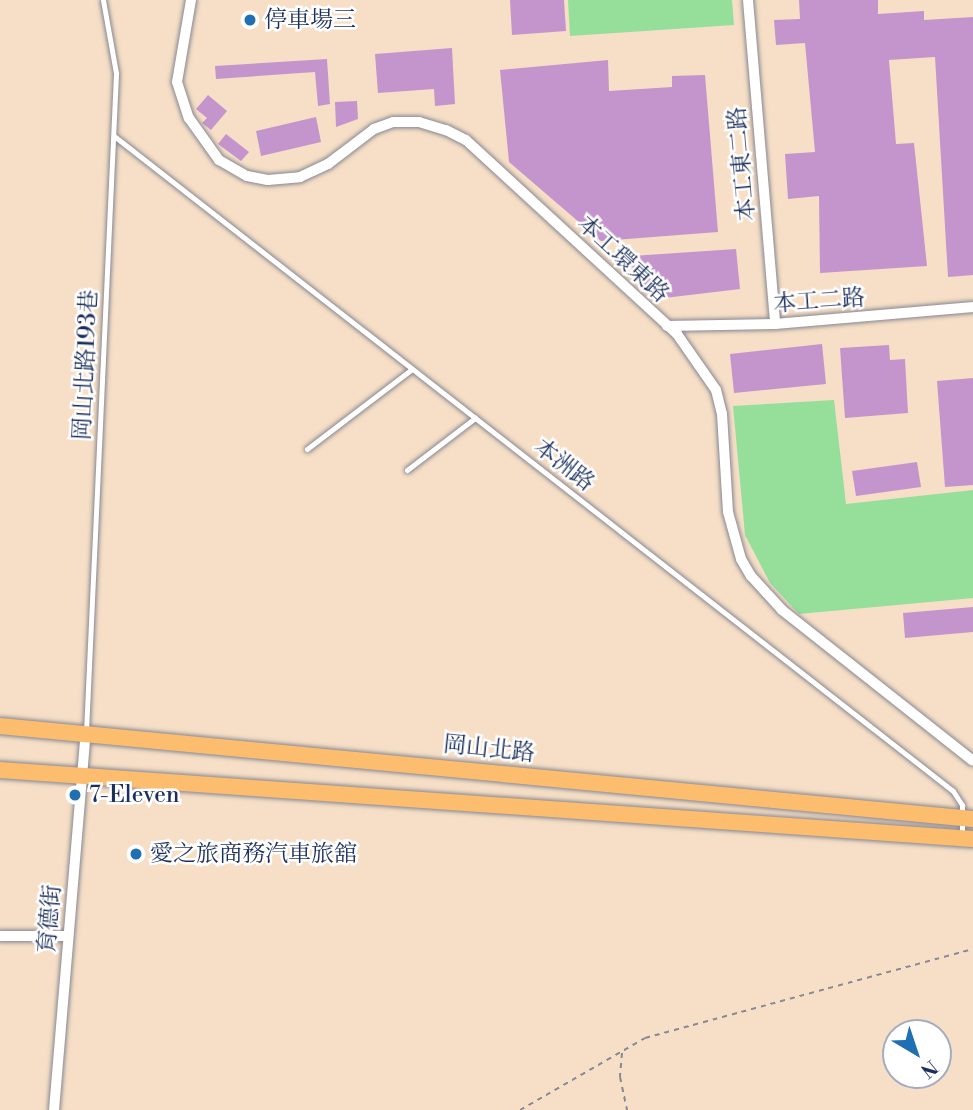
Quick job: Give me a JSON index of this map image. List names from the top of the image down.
{
  "streets": {
    "main road": ["岡山北路"],
    "street": [
      "本工東二路",
      "本工環東路",
      "本工二路",
      "育德街"
    ],
    "lane": ["岡山北路193巷", "本洲路"]
  },
  "crossings": [
    ["本工東二路", "本工二路"],
    ["本工環東路", "本工二路"],
    ["岡山北路193巷", "本洲路"],
    ["岡山北路193巷", "岡山北路"],
    ["岡山北路193巷", "育德街"],
    ["本洲路", "岡山北路"],
    ["岡山北路", "育德街"]
  ],
  "places": ["停車場三", "7-Eleven", "愛之旅商務汽車旅舘"],
  "north": "bottom right"
}
